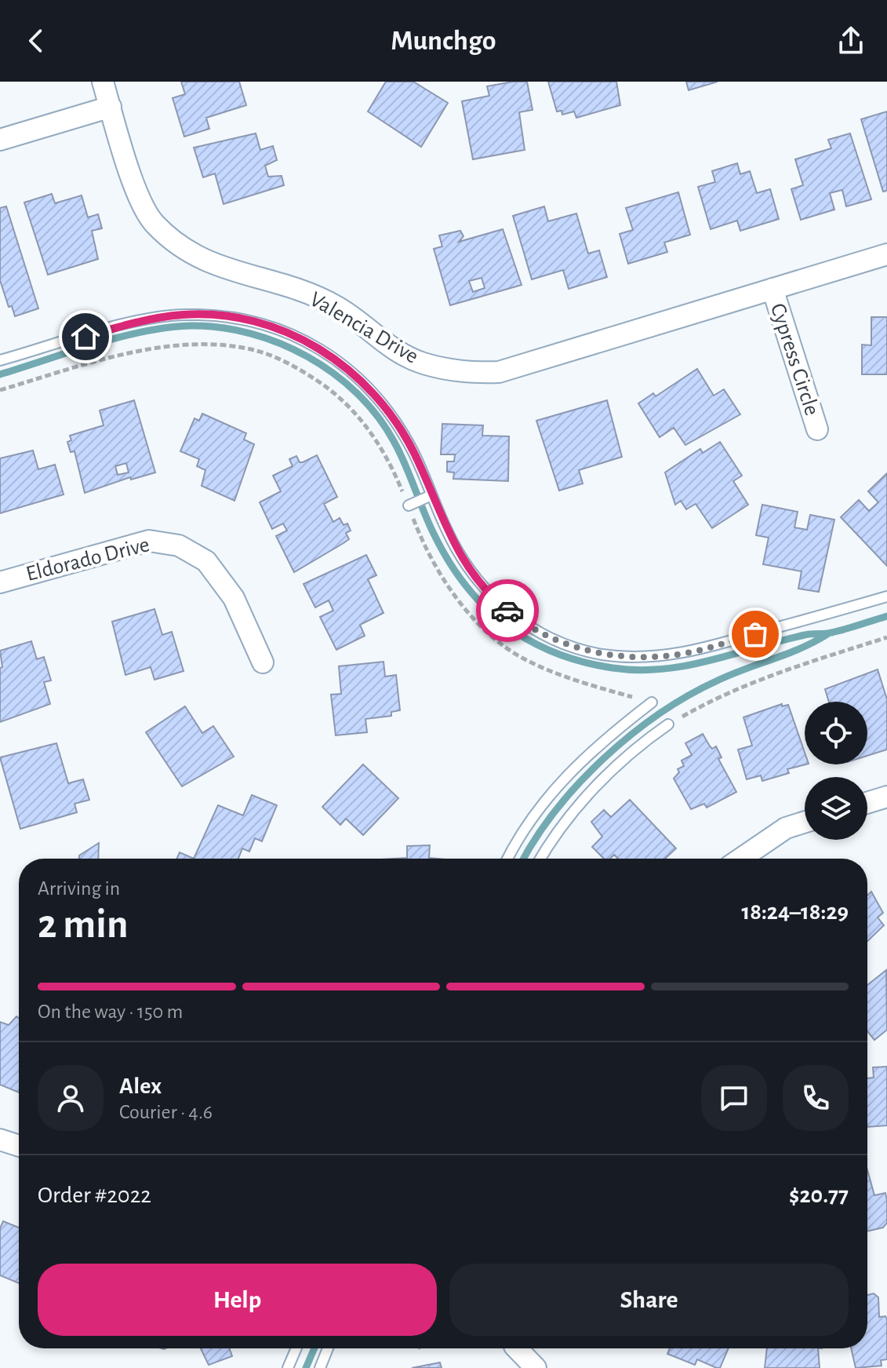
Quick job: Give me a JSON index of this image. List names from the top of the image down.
{
  "streets": {
    "street": ["Valencia Drive", "Cypress Circle", "Eldorado Drive"]
  },
  "crossings": [
    ["Valencia Drive", "Cypress Circle"]
  ],
  "page": {
    "header": "Munchgo",
    "heading": ["2 min", "Arriving in", "18:24–18:29"],
    "panel": [
      "Alex",
      "Courier · 4.6",
      "Order #2022",
      "$20.77"
    ],
    "bar": "On the way · 150 m",
    "buttons": ["Help", "Share"]
  }
}
